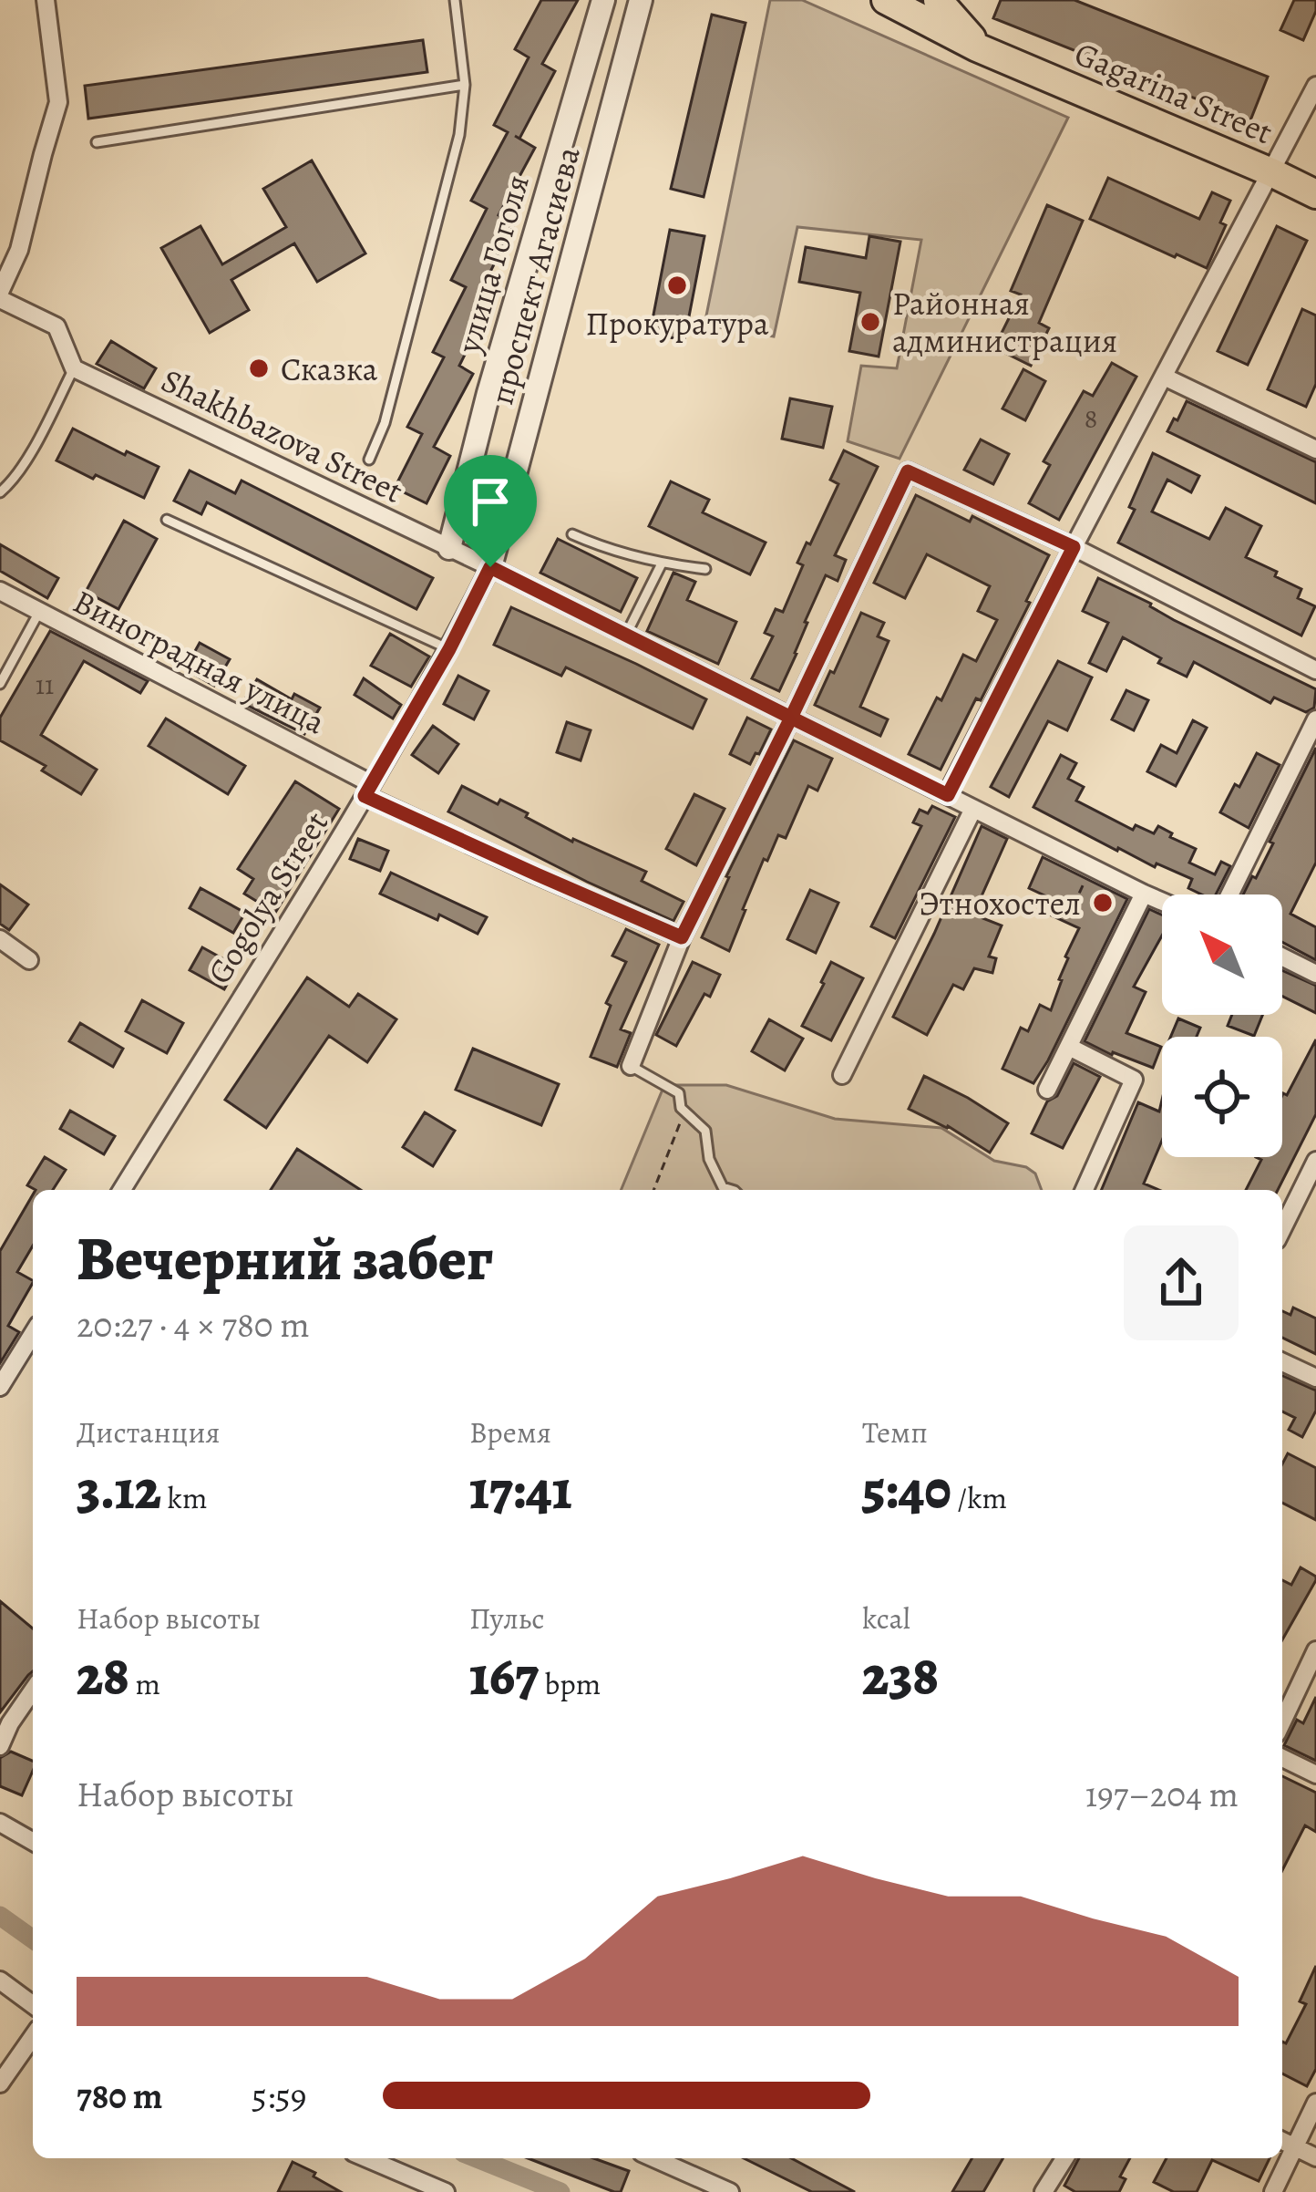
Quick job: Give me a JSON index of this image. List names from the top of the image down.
{
  "streets": {
    "main road": ["Gagarina Street"],
    "street": [
      "улица Гоголя",
      "проспект Агасиева",
      "Shakhbazova Street",
      "Виноградная улица",
      "Gogolya Street"
    ]
  },
  "crossings": [
    ["улица Гоголя", "Shakhbazova Street"],
    ["проспект Агасиева", "Shakhbazova Street"],
    ["проспект Агасиева", "Gogolya Street"],
    ["Shakhbazova Street", "Gogolya Street"],
    ["Виноградная улица", "Gogolya Street"]
  ],
  "places": [
    "Прокуратура",
    "Районная администрация",
    "Сказка",
    "Этнохостел"
  ],
  "house_numbers": ["8", "11"],
  "north": "top left",
  "page": {
    "heading": ["Вечерний забег", "20:27 · 4 × 780 m"],
    "stats": [
      ["Дистанция", "3.12 km"],
      ["Время", "17:41"],
      ["Темп", "5:40 /km"],
      ["Набор высоты", "28 m"],
      ["Пульс", "167 bpm"],
      ["kcal", "238"]
    ],
    "chart": ["Набор высоты", "197–204 m"],
    "list": [
      {
        "name": "780 m",
        "note": "5:59"
      }
    ]
  }
}
